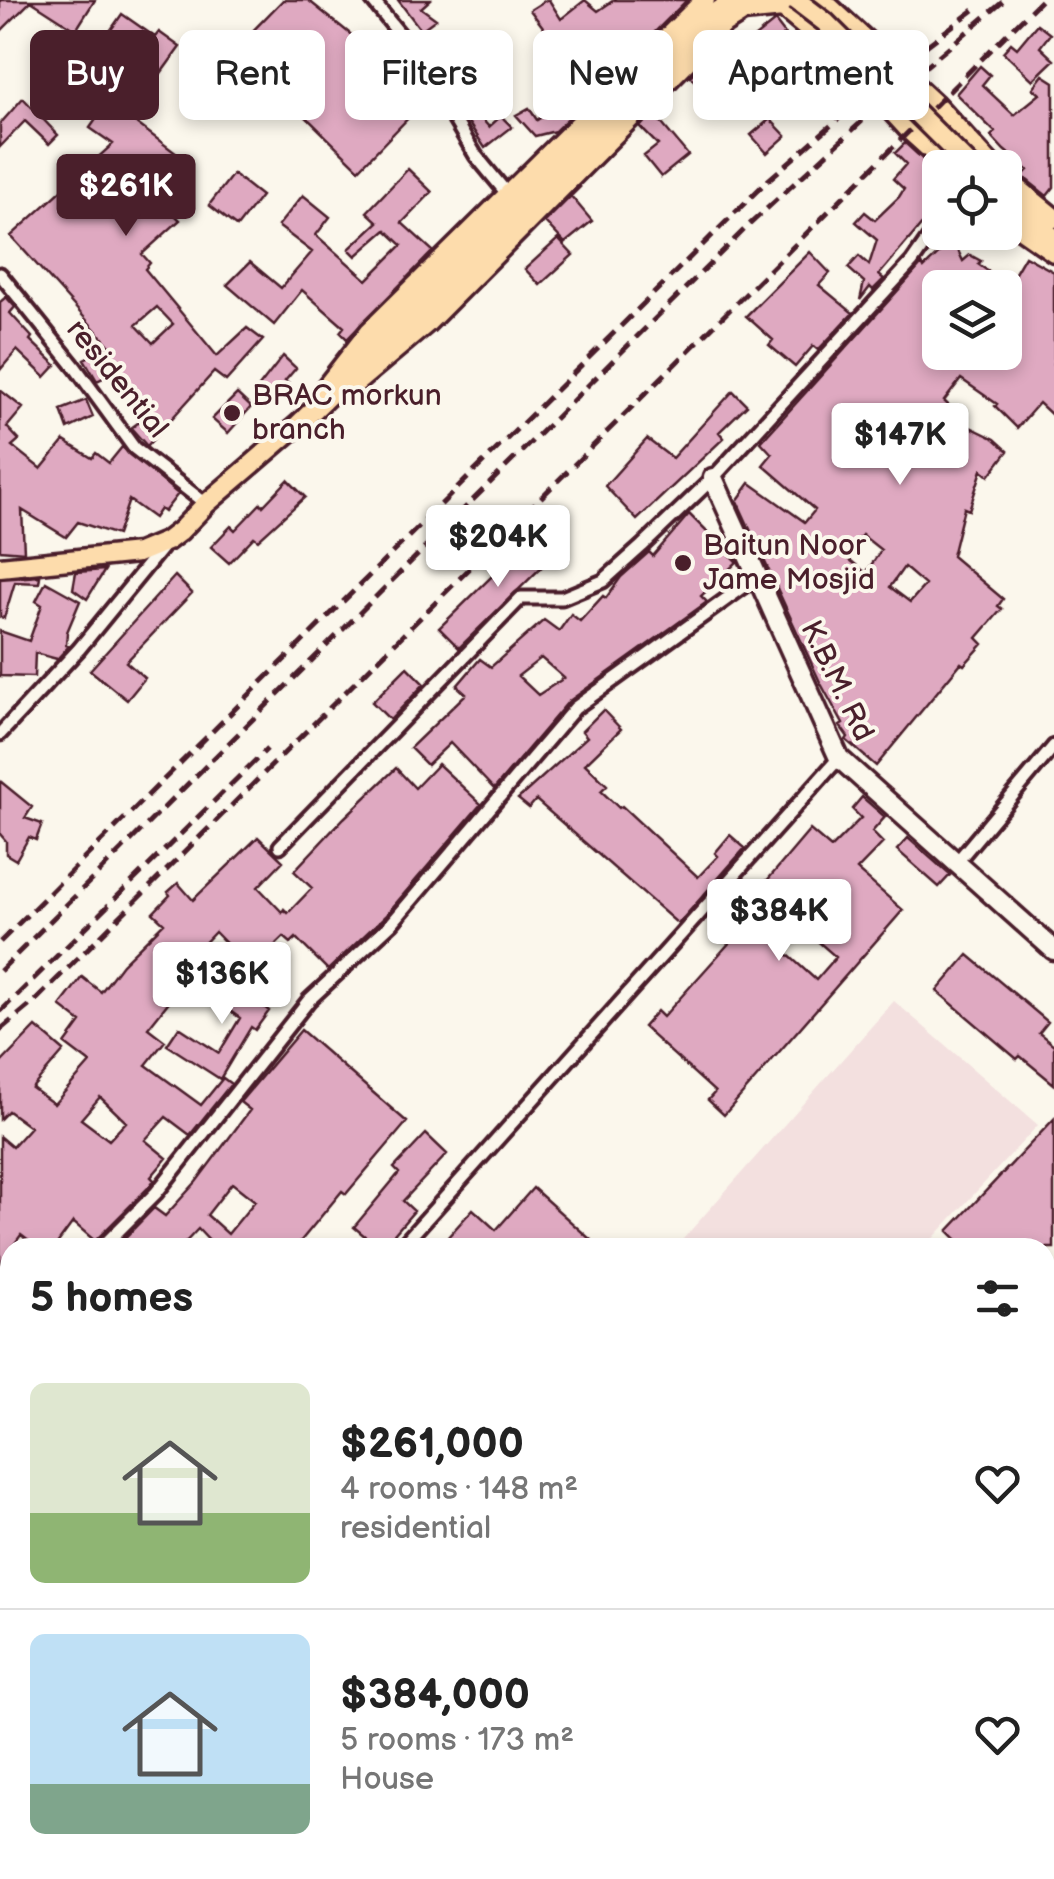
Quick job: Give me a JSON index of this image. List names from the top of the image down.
{
  "streets": {
    "street": ["residential", "K.B.M. Rd"]
  },
  "places": ["BRAC morkun branch", "Baitun Noor Jame Mosjid"],
  "page": {
    "chip": [
      "Buy",
      "Rent",
      "Filters",
      "New",
      "Apartment"
    ],
    "price": [
      "$261K",
      "$147K",
      "$204K",
      "$384K",
      "$136K"
    ],
    "heading": "5 homes",
    "list": [
      {
        "name": "$261,000",
        "note": "4 rooms · 148 m² · residential"
      },
      {
        "name": "$384,000",
        "note": "5 rooms · 173 m² · House"
      }
    ]
  }
}
